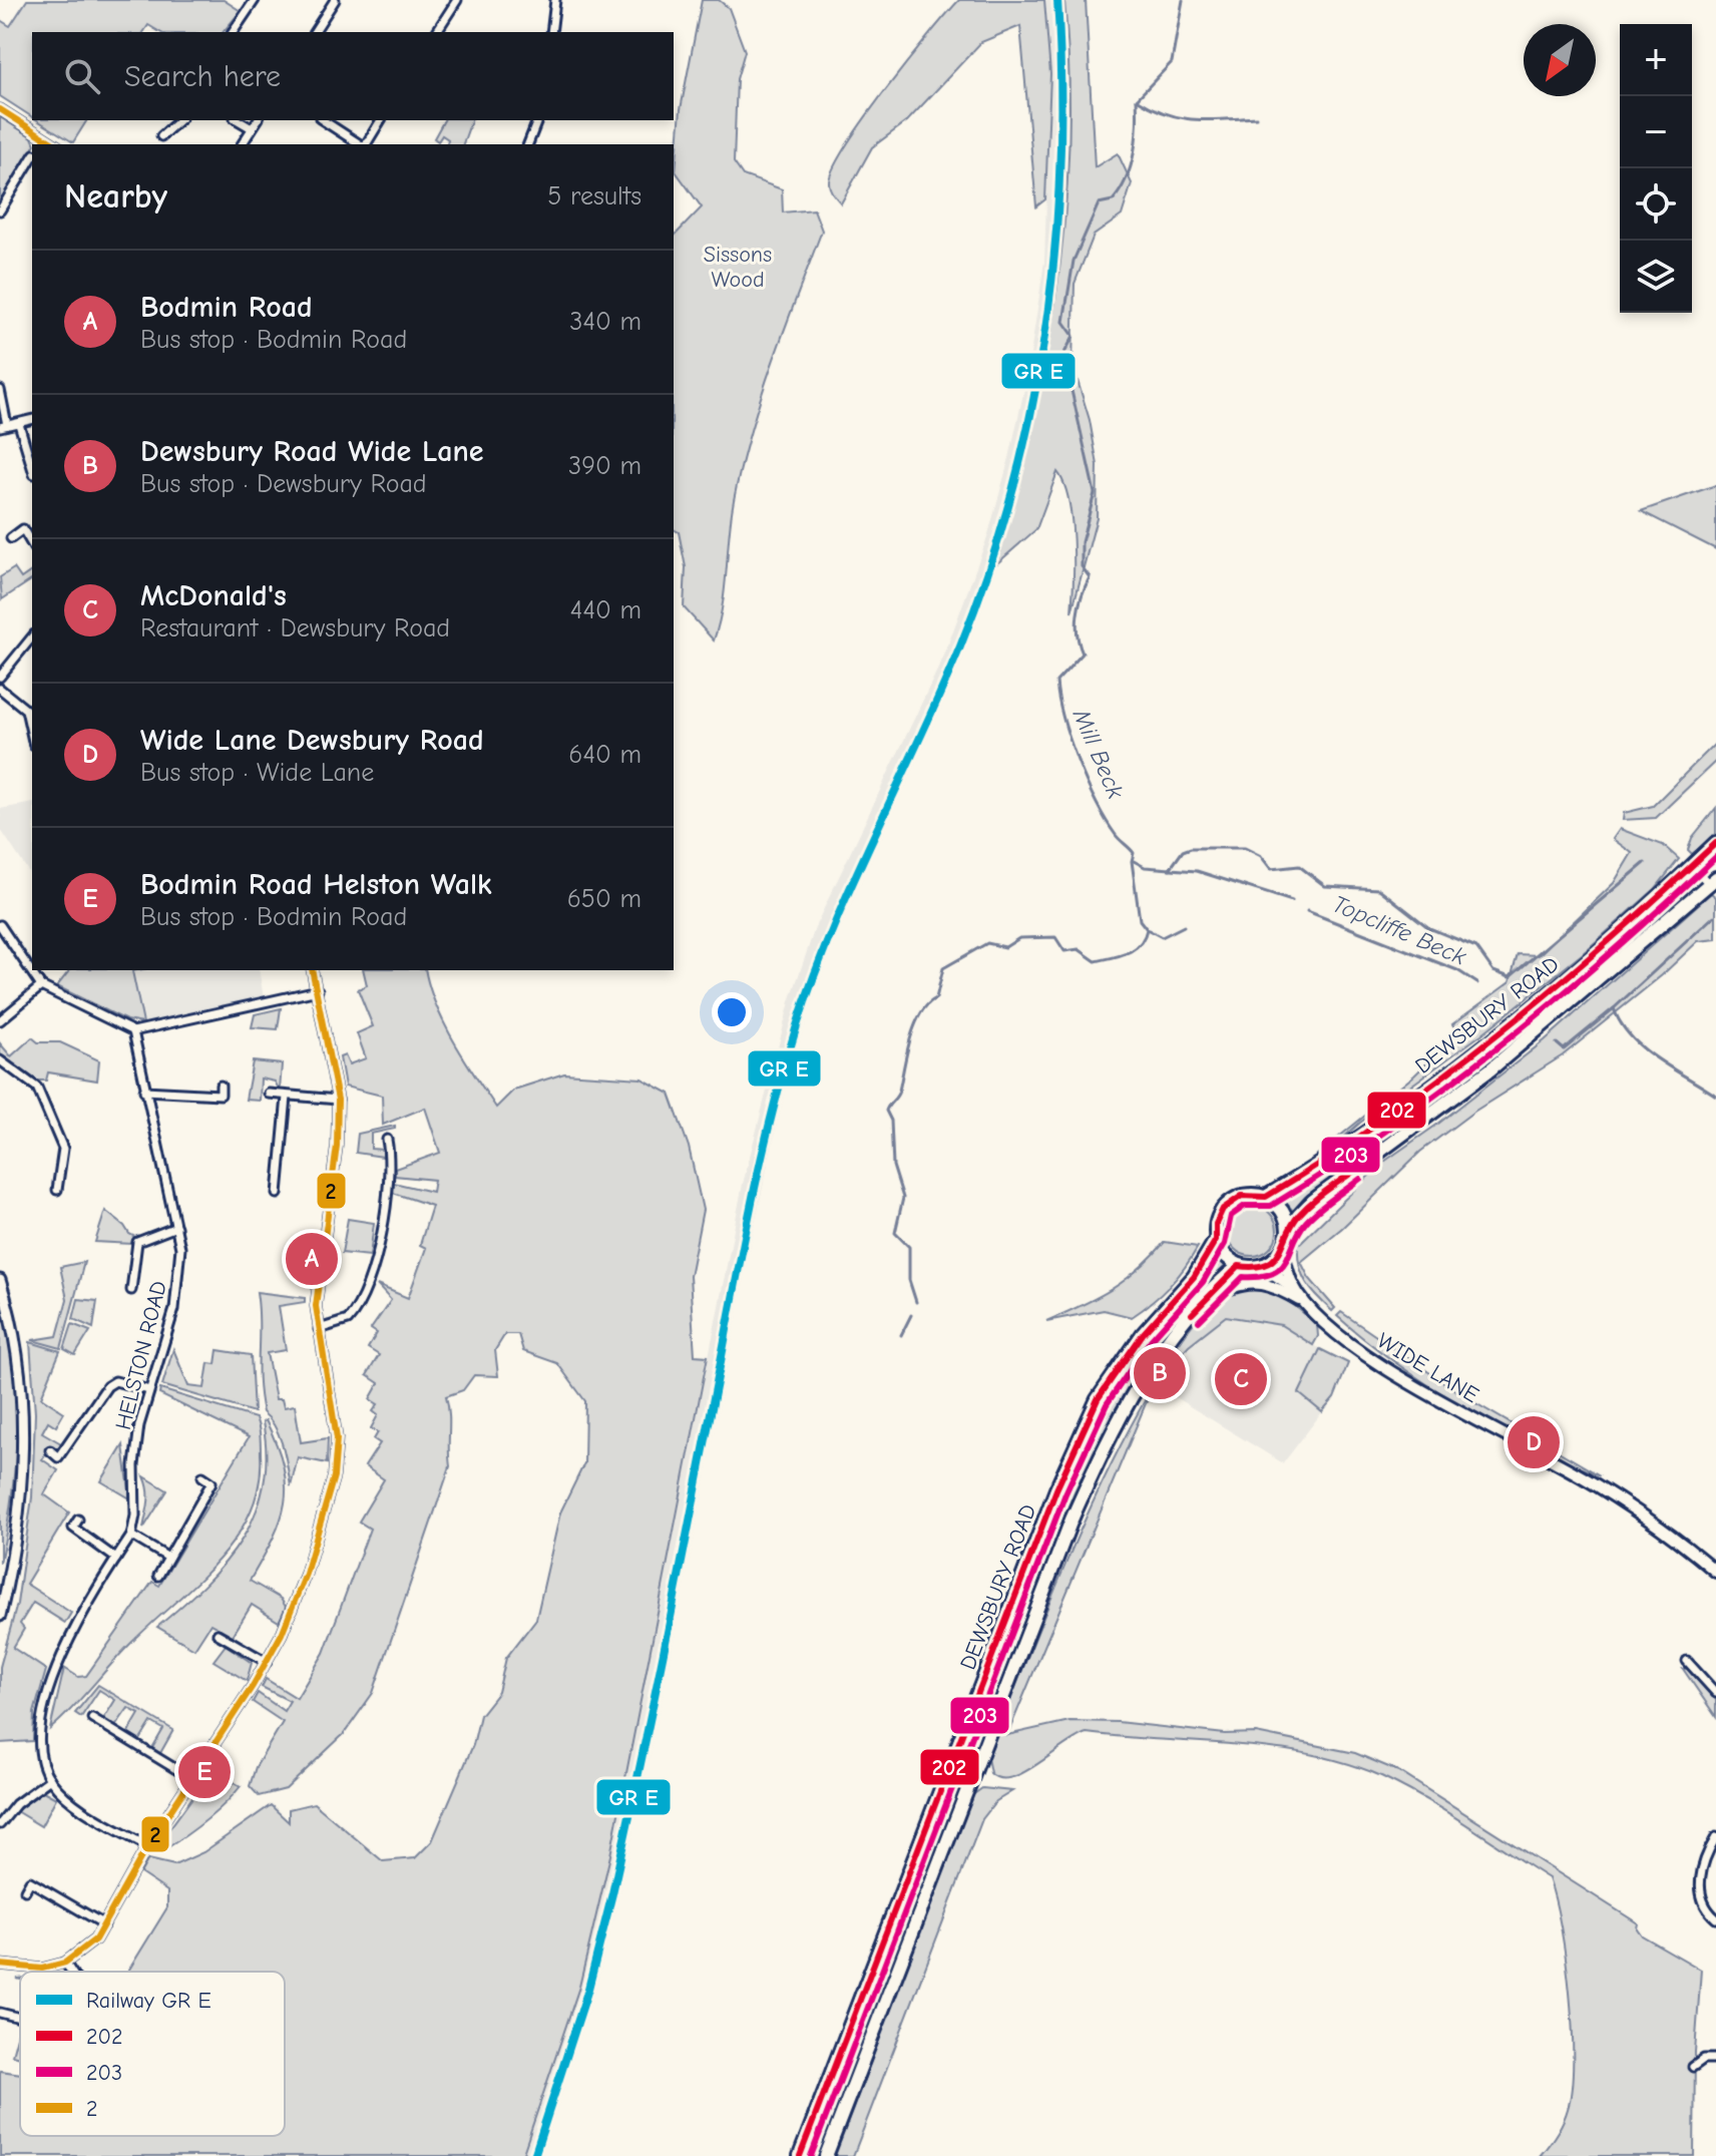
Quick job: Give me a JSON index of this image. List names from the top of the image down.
{
  "streets": {
    "highway": ["DEWSBURY ROAD"],
    "main road": ["WIDE LANE"],
    "street": ["HELSTON ROAD"]
  },
  "crossings": [
    ["DEWSBURY ROAD", "WIDE LANE"]
  ],
  "water": ["Mill Beck", "Topcliffe Beck"],
  "parks": ["Sissons Wood"],
  "lines": ["transit line 2", "transit line 202", "transit line 203"],
  "legend": [
    "Railway GR E",
    "202",
    "203",
    "2"
  ],
  "north": "bottom left",
  "page": {
    "map_buttons": ["+", "−"],
    "search": "Search here",
    "heading": ["Nearby", "5 results"],
    "list": [
      {
        "mark": "A",
        "name": "Bodmin Road",
        "note": "Bus stop · Bodmin Road",
        "value": "340 m"
      },
      {
        "mark": "B",
        "name": "Dewsbury Road Wide Lane",
        "note": "Bus stop · Dewsbury Road",
        "value": "390 m"
      },
      {
        "mark": "C",
        "name": "McDonald's",
        "note": "Restaurant · Dewsbury Road",
        "value": "440 m"
      },
      {
        "mark": "D",
        "name": "Wide Lane Dewsbury Road",
        "note": "Bus stop · Wide Lane",
        "value": "640 m"
      },
      {
        "mark": "E",
        "name": "Bodmin Road Helston Walk",
        "note": "Bus stop · Bodmin Road",
        "value": "650 m"
      }
    ],
    "pins": [
      "A",
      "B",
      "C",
      "D",
      "E"
    ]
  }
}
